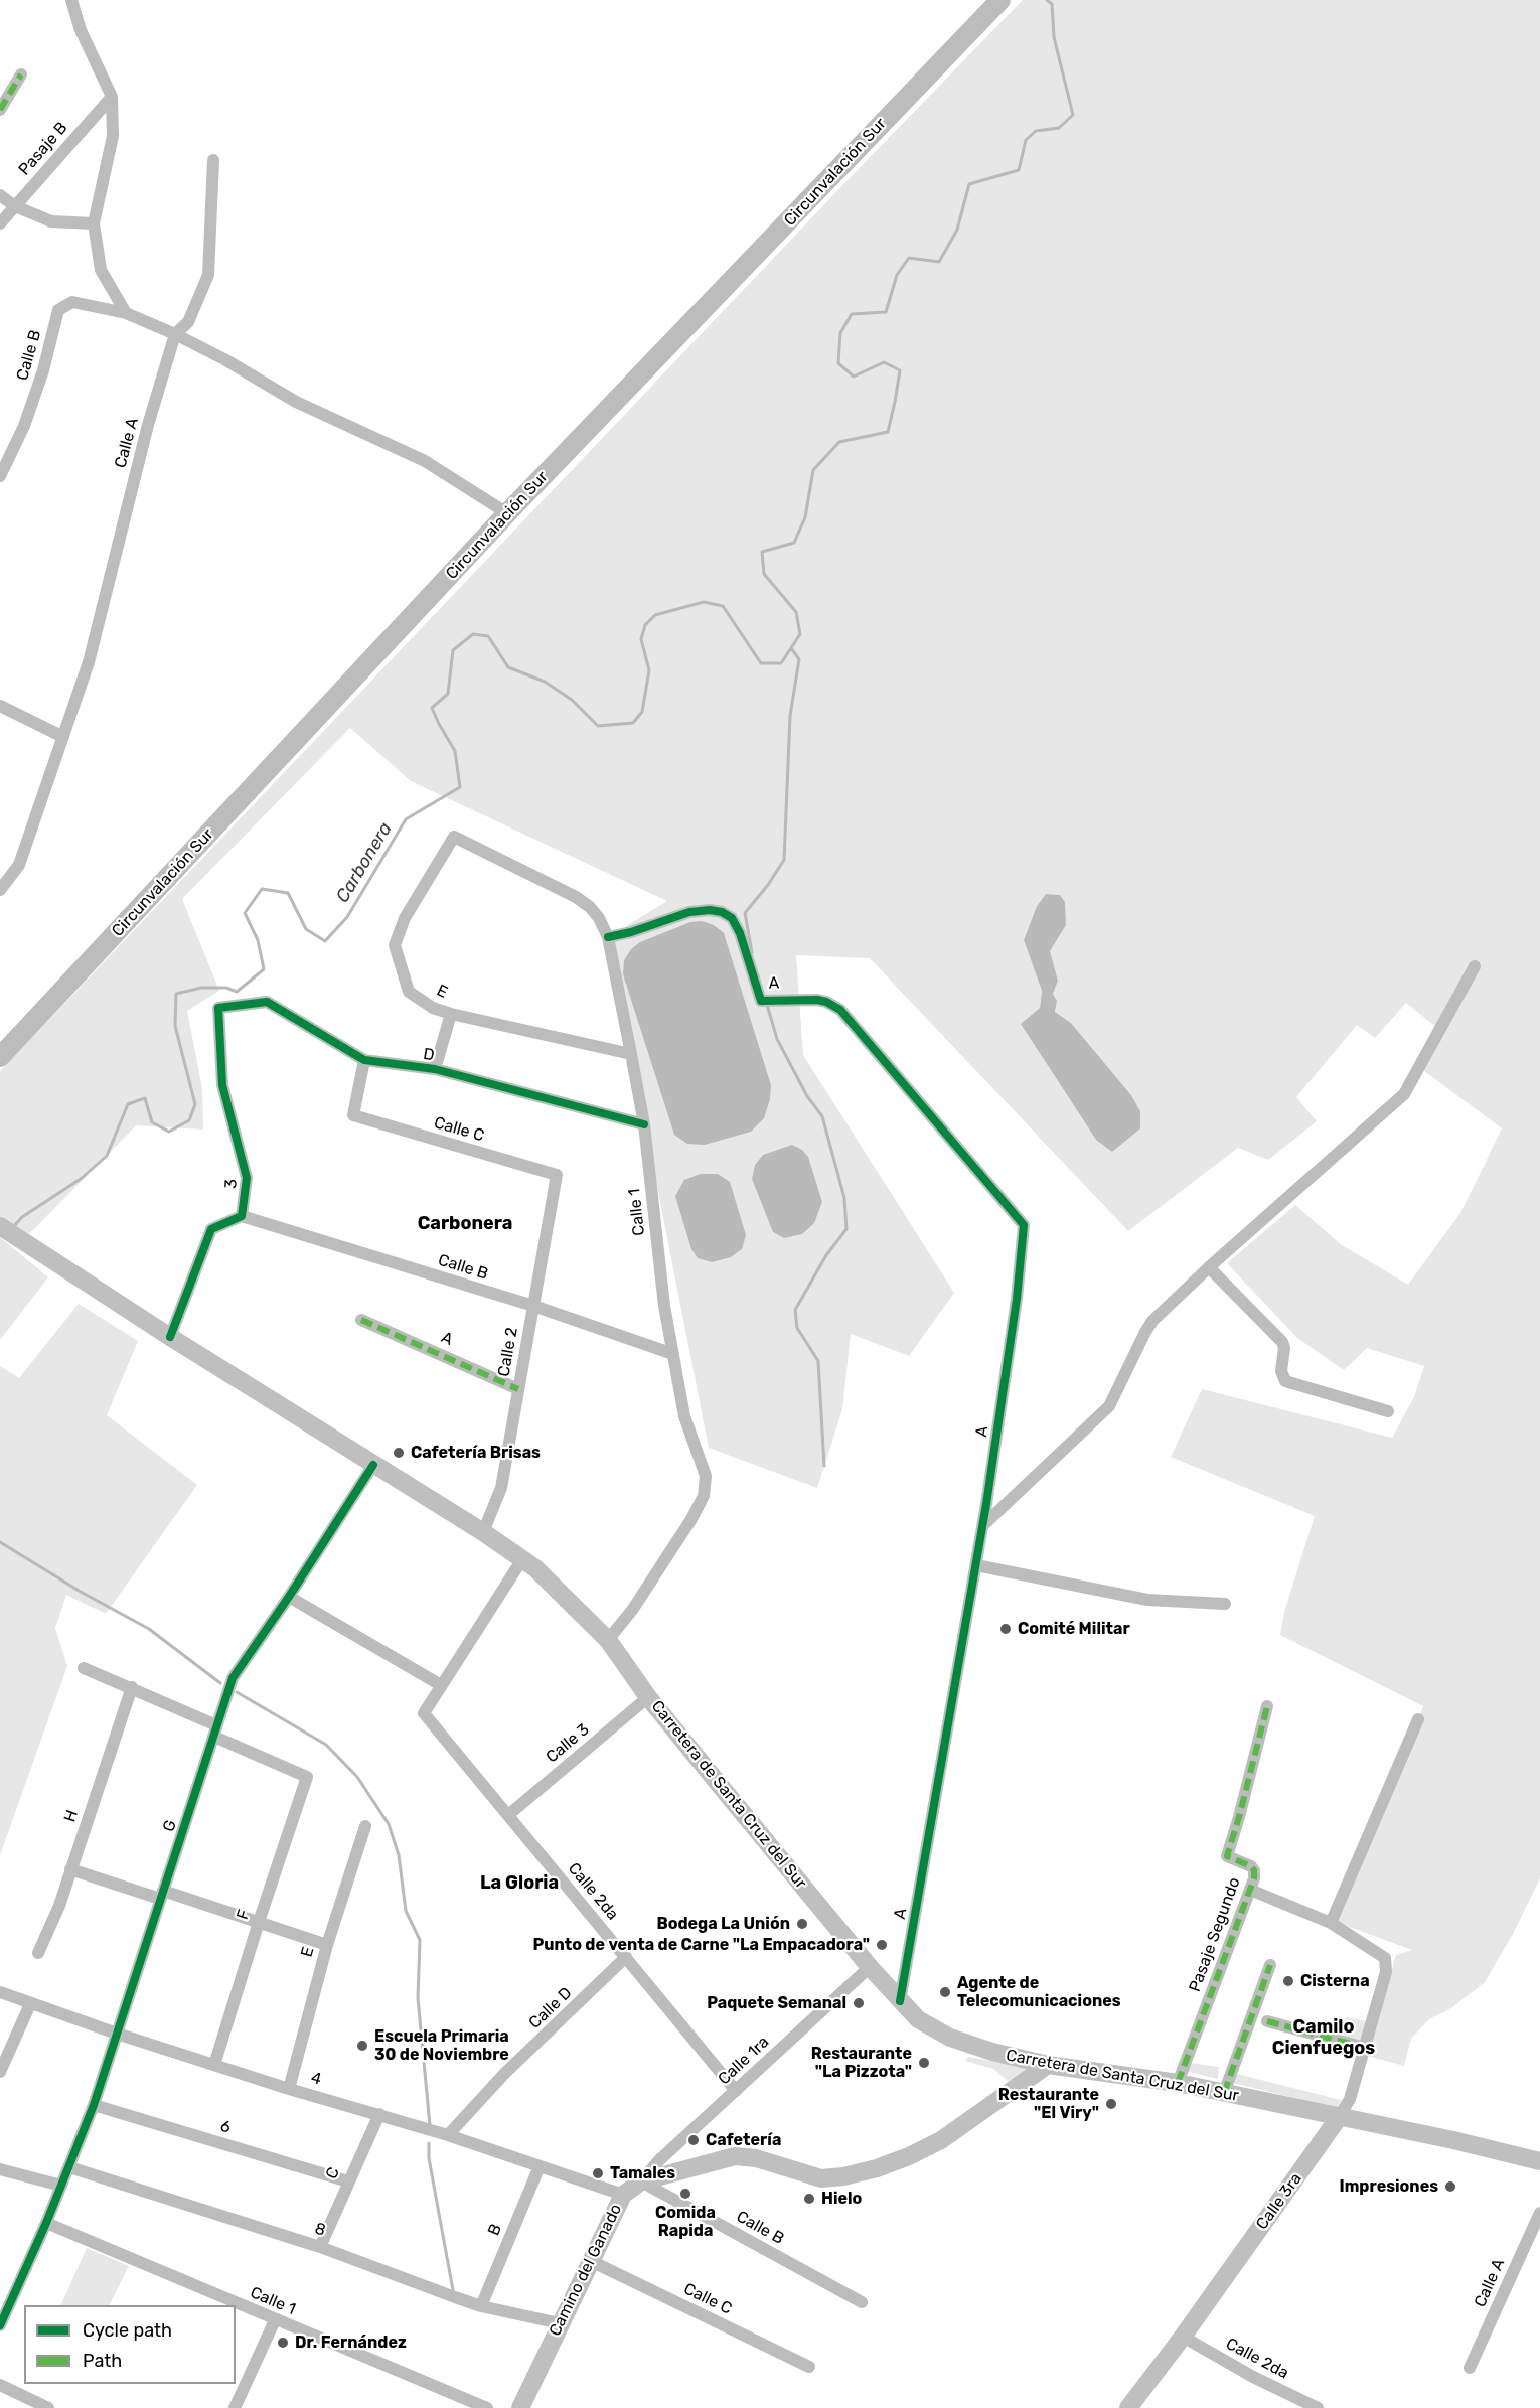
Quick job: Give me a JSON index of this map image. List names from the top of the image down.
{
  "streets": {
    "main road": [
      "Circunvalación Sur",
      "Carretera de Santa Cruz del Sur",
      "Calle 3ra",
      "Camino del Ganado"
    ],
    "street": [
      "Pasaje B",
      "Calle B",
      "Calle A",
      "A",
      "E",
      "D",
      "Calle C",
      "3",
      "Calle 1",
      "Calle 2",
      "Calle 3",
      "H",
      "G",
      "Calle 2da",
      "F",
      "Pasaje Segundo",
      "Calle D",
      "Calle 1ra",
      "4",
      "6",
      "C",
      "8",
      "B"
    ]
  },
  "crossings": [
    ["Calle B", "3"],
    ["Calle B", "Calle 1"],
    ["Calle B", "Calle 2"],
    ["Calle B", "Calle 1ra"],
    ["Calle B", "Camino del Ganado"],
    ["A", "Calle 1"],
    ["A", "Calle 2"],
    ["A", "Carretera de Santa Cruz del Sur"],
    ["E", "Calle 1"],
    ["E", "4"],
    ["D", "Calle C"],
    ["D", "3"],
    ["D", "Calle 1"],
    ["Calle C", "Calle 2"],
    ["Calle C", "Camino del Ganado"],
    ["Calle 1", "Carretera de Santa Cruz del Sur"],
    ["Calle 1", "G"],
    ["Calle 2", "Carretera de Santa Cruz del Sur"],
    ["Calle 3", "Carretera de Santa Cruz del Sur"],
    ["Calle 3", "Calle 2da"],
    ["Carretera de Santa Cruz del Sur", "G"],
    ["Carretera de Santa Cruz del Sur", "Pasaje Segundo"],
    ["Carretera de Santa Cruz del Sur", "Calle 1ra"],
    ["Carretera de Santa Cruz del Sur", "Calle 3ra"],
    ["Carretera de Santa Cruz del Sur", "Camino del Ganado"],
    ["G", "F"],
    ["G", "4"],
    ["G", "6"],
    ["G", "8"],
    ["Calle 2da", "Calle D"],
    ["Calle 2da", "Calle 1ra"],
    ["Calle 2da", "Calle 3ra"],
    ["F", "4"],
    ["Calle D", "4"],
    ["Calle 1ra", "Camino del Ganado"],
    ["4", "C"],
    ["4", "B"],
    ["4", "Camino del Ganado"],
    ["6", "C"],
    ["C", "8"],
    ["8", "B"],
    ["8", "Camino del Ganado"]
  ],
  "districts": ["Carbonera", "La Gloria", "Camilo Cienfuegos"],
  "water": ["Carbonera"],
  "places": [
    "Cafetería Brisas",
    "Comité Militar",
    "Bodega La Unión",
    "Punto de venta de Carne \"La Empacadora\"",
    "Cisterna",
    "Agente de Telecomunicaciones",
    "Paquete Semanal",
    "Escuela Primaria 30 de Noviembre",
    "Restaurante \"La Pizzota\"",
    "Restaurante \"El Viry\"",
    "Cafetería",
    "Tamales",
    "Impresiones",
    "Comida Rapida",
    "Hielo",
    "Dr. Fernández"
  ],
  "legend": ["Cycle path", "Path"]
}
